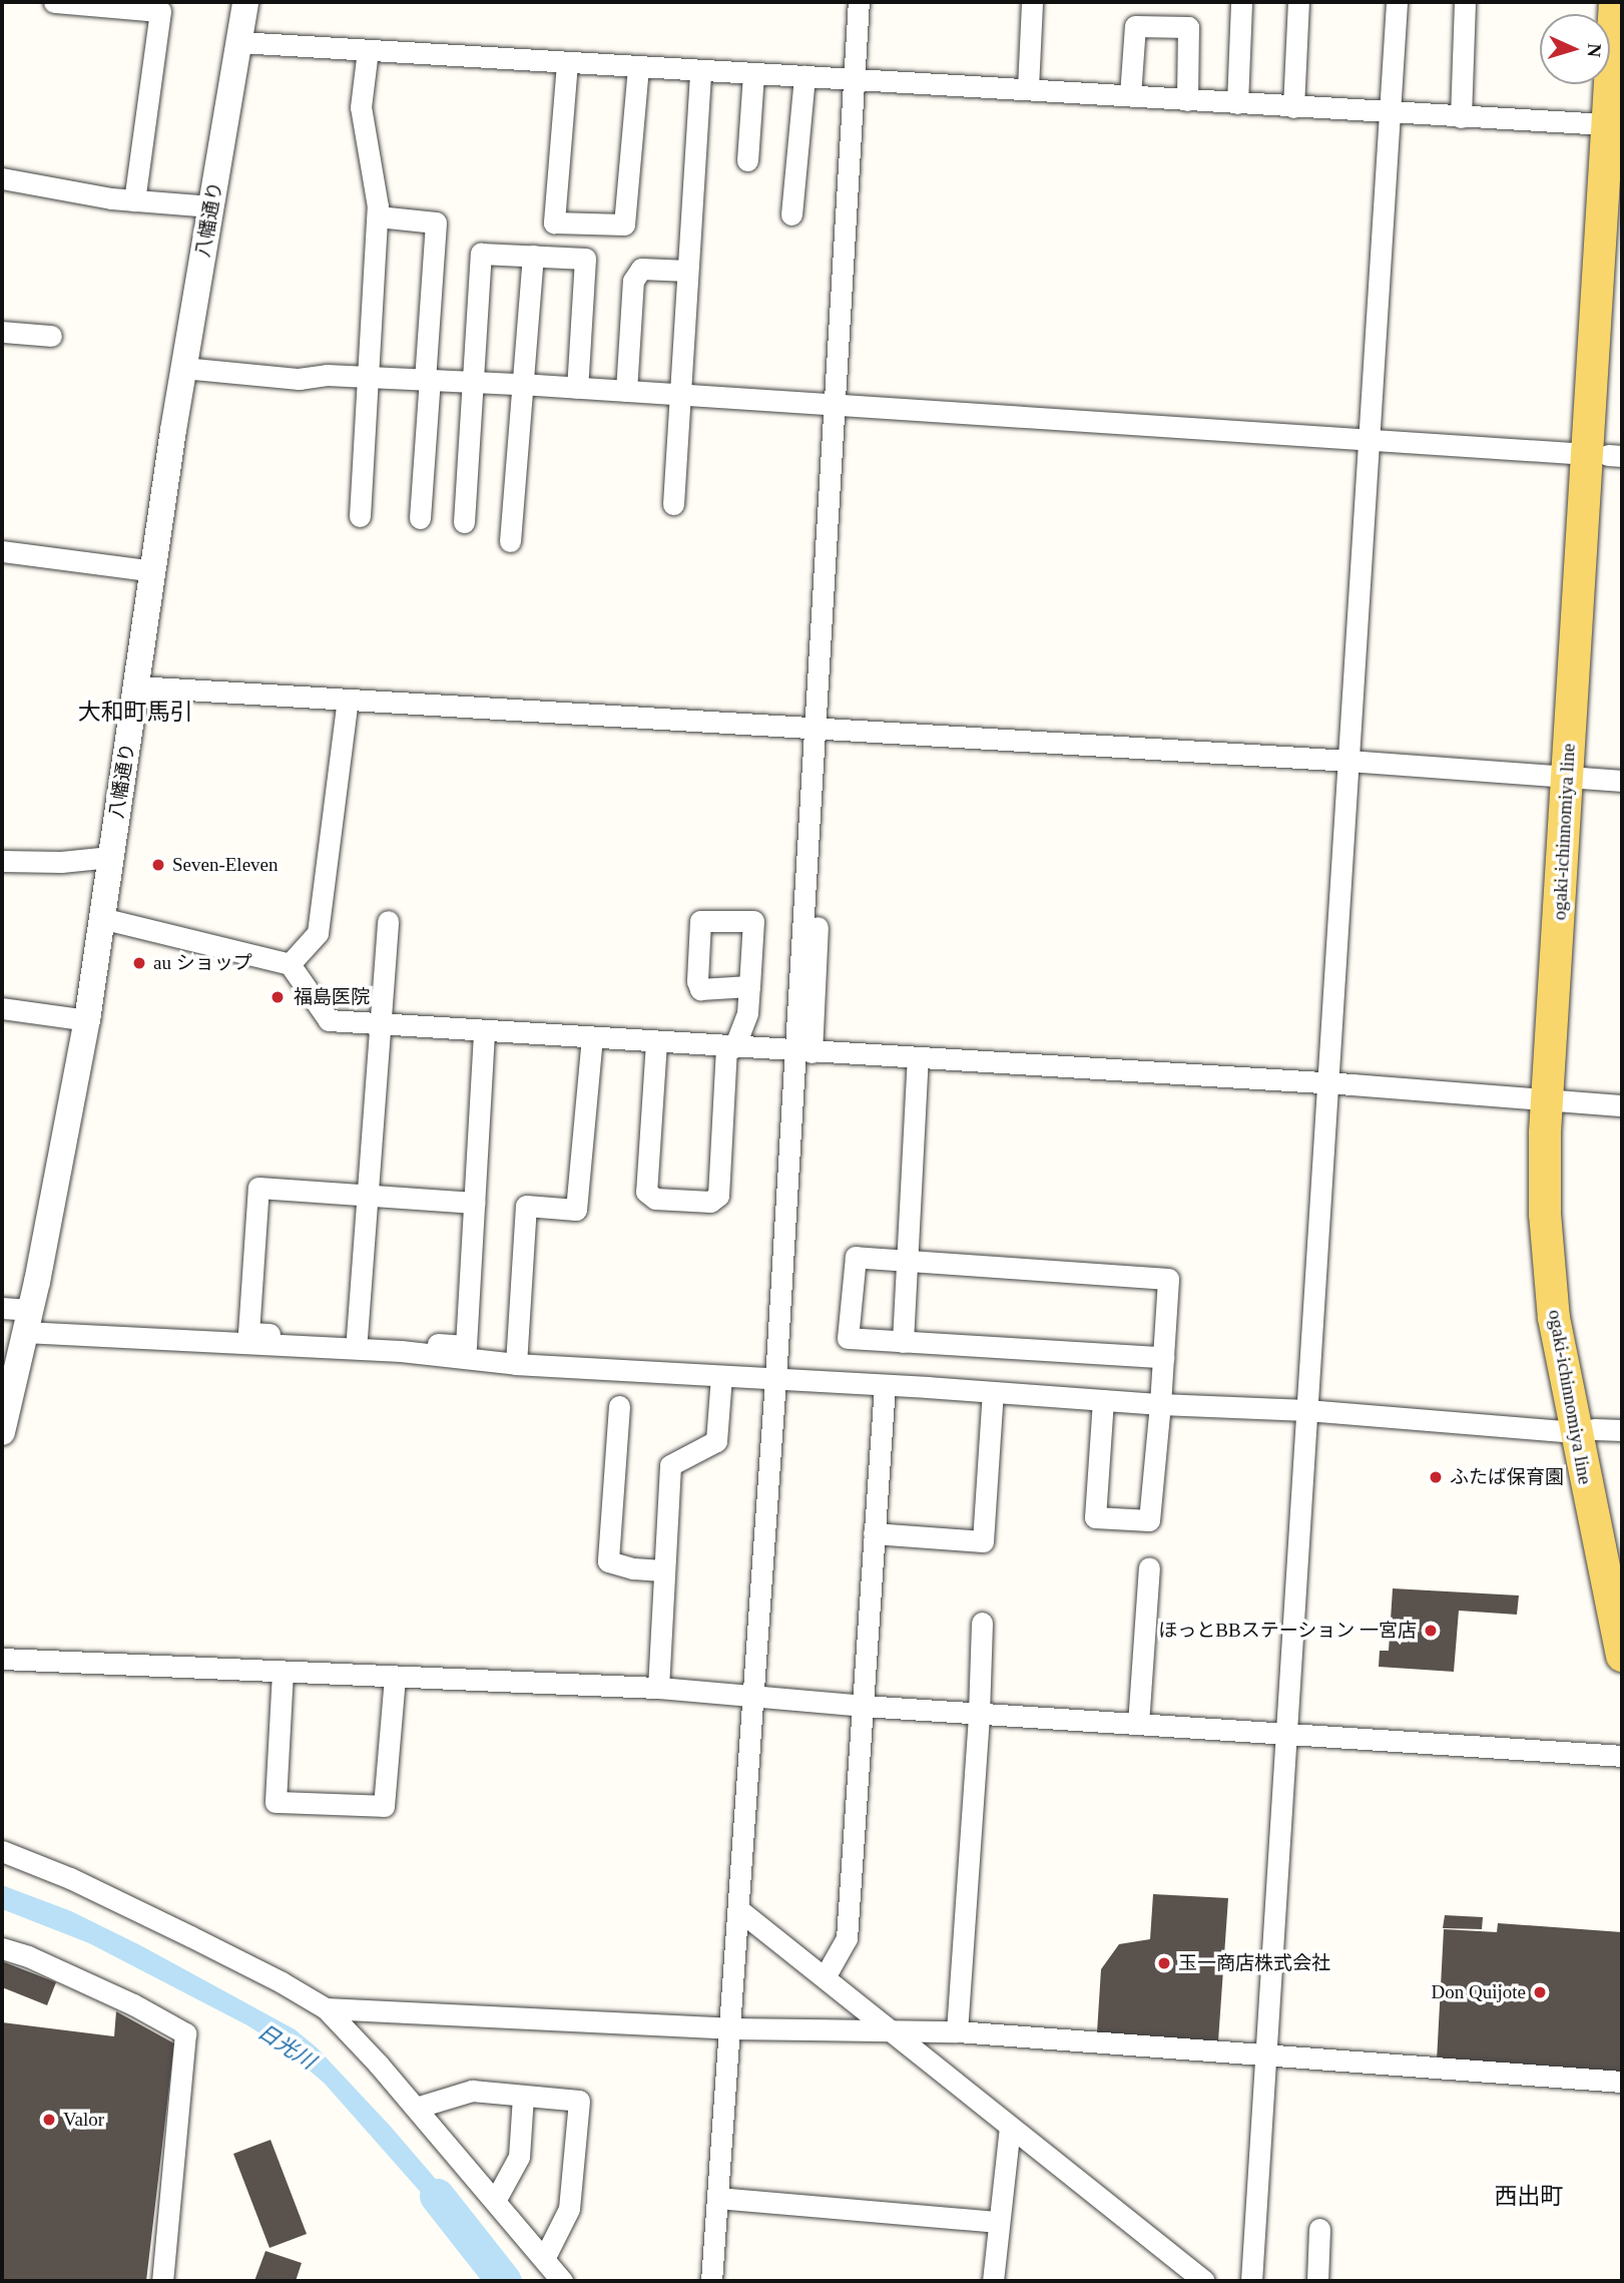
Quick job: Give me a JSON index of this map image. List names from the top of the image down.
{
  "streets": {
    "main road": ["ogaki-ichinnomiya line"],
    "street": ["八幡通り"]
  },
  "districts": ["大和町馬引", "西出町"],
  "water": ["日光川"],
  "places": [
    "Seven-Eleven",
    "au ショップ",
    "福島医院",
    "ふたば保育園",
    "ほっとBBステーション 一宮店",
    "玉一商店株式会社",
    "Don Quijote",
    "Valor"
  ],
  "north": "right"
}
